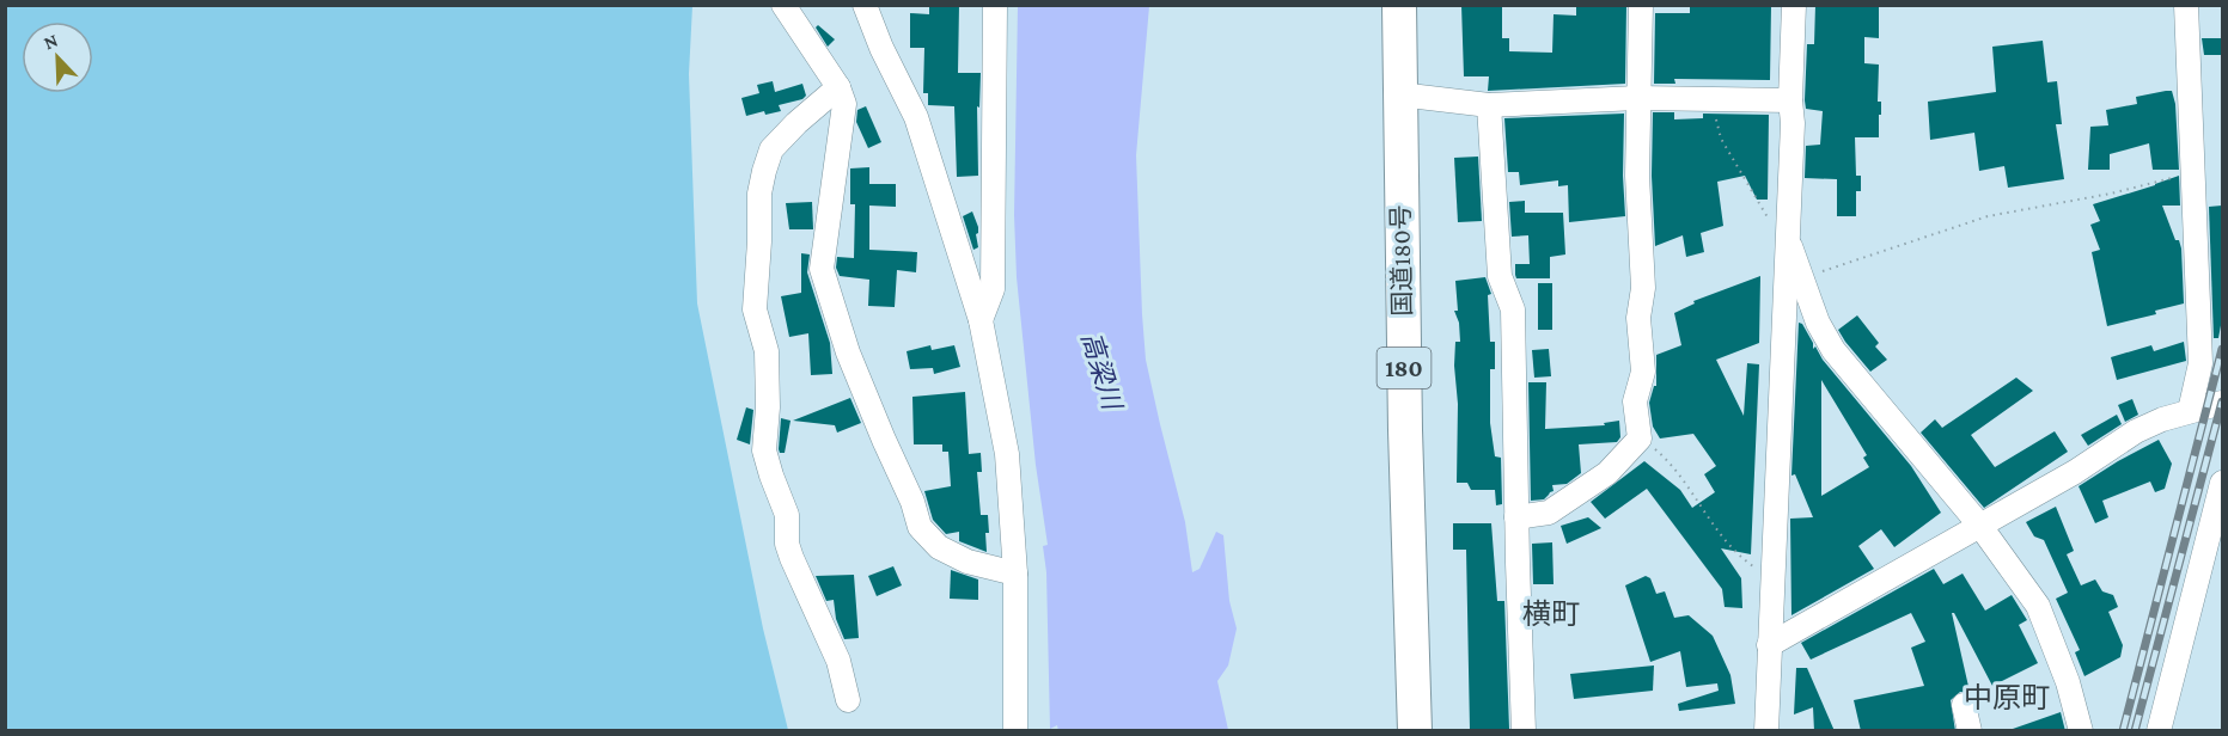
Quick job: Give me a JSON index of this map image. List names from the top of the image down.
{
  "streets": {
    "highway": ["国道180号", "180"]
  },
  "districts": ["横町", "中原町"],
  "water": ["高梁川"],
  "north": "top left"
}
